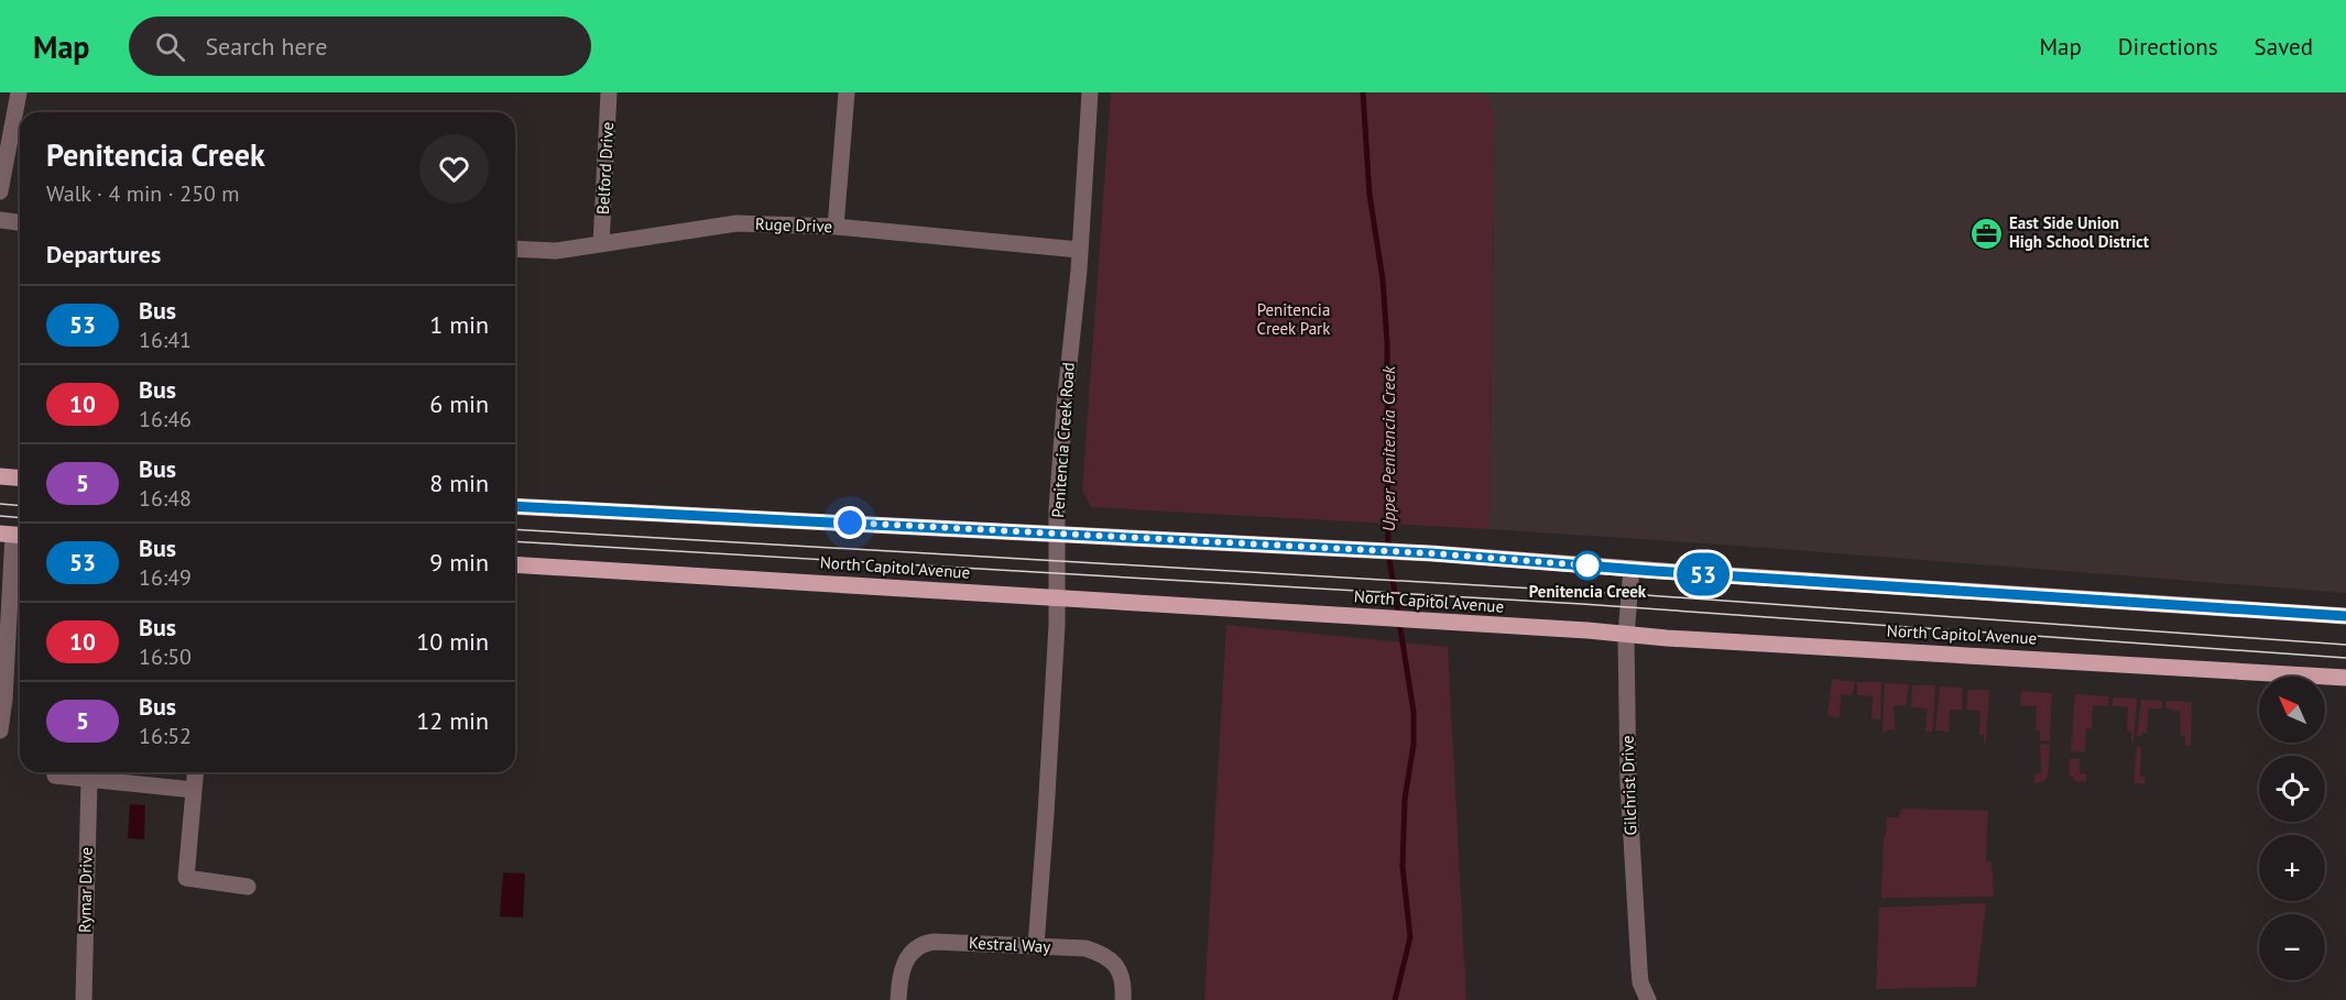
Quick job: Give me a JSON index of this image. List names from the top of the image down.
{
  "streets": {
    "main road": ["North Capitol Avenue"],
    "street": [
      "Belford Drive",
      "Ruge Drive",
      "Penitencia Creek Road",
      "Gilchrist Drive",
      "Rymar Drive",
      "Kestral Way"
    ]
  },
  "crossings": [
    ["Belford Drive", "Ruge Drive"],
    ["Ruge Drive", "Penitencia Creek Road"],
    ["Penitencia Creek Road", "North Capitol Avenue"],
    ["Penitencia Creek Road", "Kestral Way"],
    ["North Capitol Avenue", "Gilchrist Drive"]
  ],
  "water": ["Upper Penitencia Creek"],
  "parks": ["Penitencia Creek Park"],
  "places": {
    "office": ["East Side Union High School District"],
    "other": ["Penitencia Creek"]
  },
  "lines": ["bus line 53"],
  "north": "top left",
  "page": {
    "header": "Map",
    "search": "Search here",
    "nav": ["Map", "Directions", "Saved"],
    "on_map": "53",
    "heading": [
      ["Penitencia Creek", "Walk · 4 min · 250 m"],
      "Departures"
    ],
    "list": [
      {
        "mark": "53",
        "name": "Bus",
        "note": "16:41",
        "value": "1 min"
      },
      {
        "mark": "10",
        "name": "Bus",
        "note": "16:46",
        "value": "6 min"
      },
      {
        "mark": "5",
        "name": "Bus",
        "note": "16:48",
        "value": "8 min"
      },
      {
        "mark": "53",
        "name": "Bus",
        "note": "16:49",
        "value": "9 min"
      },
      {
        "mark": "10",
        "name": "Bus",
        "note": "16:50",
        "value": "10 min"
      },
      {
        "mark": "5",
        "name": "Bus",
        "note": "16:52",
        "value": "12 min"
      }
    ],
    "map_buttons": ["+", "−"]
  }
}
